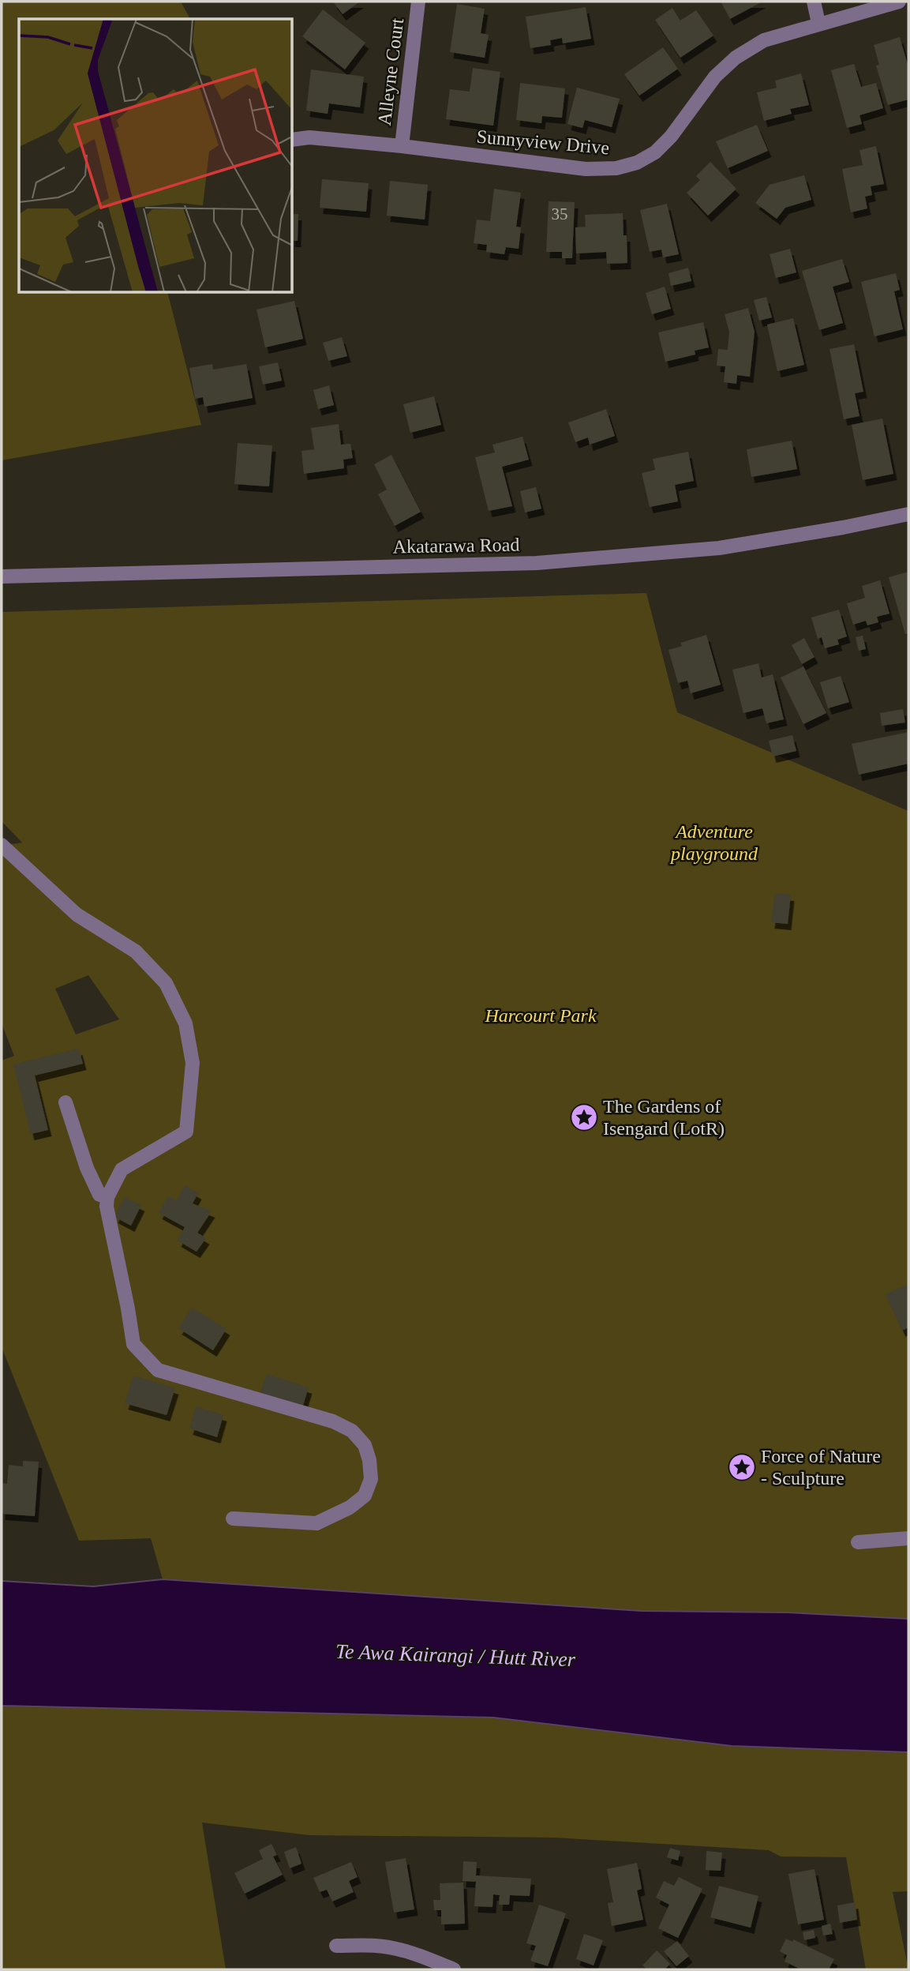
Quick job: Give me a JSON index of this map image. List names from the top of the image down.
{
  "streets": {
    "street": ["Alleyne Court", "Sunnyview Drive", "Akatarawa Road"]
  },
  "crossings": [
    ["Alleyne Court", "Sunnyview Drive"]
  ],
  "water": ["Te Awa Kairangi / Hutt River"],
  "parks": ["Adventure playground", "Harcourt Park"],
  "places": {
    "place": ["The Gardens of Isengard (LotR)", "Force of Nature - Sculpture"]
  },
  "house_numbers": ["35"]
}
